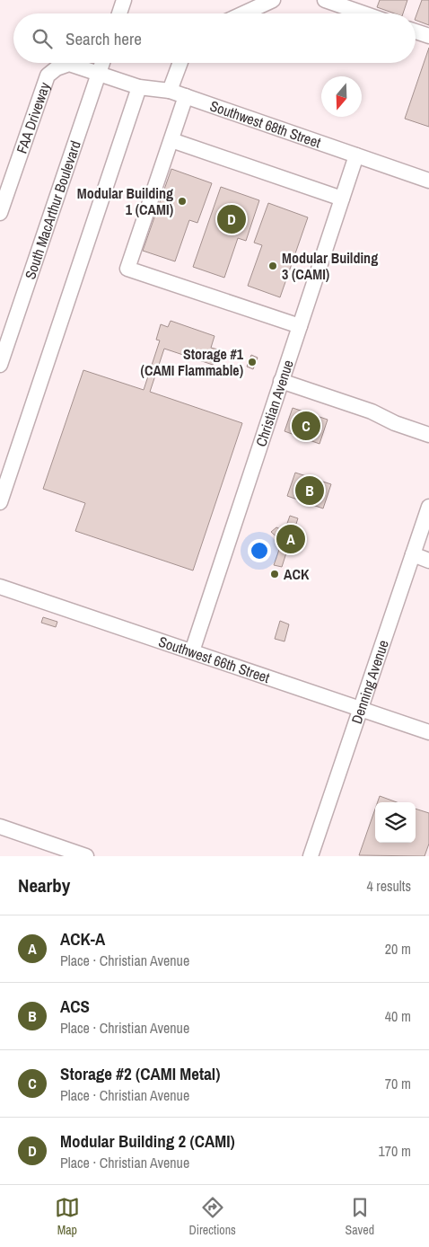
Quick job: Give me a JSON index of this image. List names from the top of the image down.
{
  "streets": {
    "street": [
      "FAA Driveway",
      "Southwest 68th Street",
      "South MacArthur Boulevard",
      "Christian Avenue",
      "Southwest 66th Street",
      "Denning Avenue"
    ]
  },
  "crossings": [
    ["FAA Driveway", "Southwest 68th Street"],
    ["FAA Driveway", "South MacArthur Boulevard"],
    ["Southwest 68th Street", "South MacArthur Boulevard"],
    ["Southwest 68th Street", "Christian Avenue"],
    ["Christian Avenue", "Southwest 66th Street"],
    ["Southwest 66th Street", "Denning Avenue"]
  ],
  "places": [
    "Modular Building 1 (CAMI)",
    "Modular Building 3 (CAMI)",
    "Storage #1 (CAMI Flammable)",
    "ACK"
  ],
  "north": "bottom",
  "page": {
    "search": "Search here",
    "pins": [
      "D",
      "C",
      "B",
      "A"
    ],
    "heading": ["Nearby", "4 results"],
    "list": [
      {
        "mark": "A",
        "name": "ACK-A",
        "note": "Place · Christian Avenue",
        "value": "20 m"
      },
      {
        "mark": "B",
        "name": "ACS",
        "note": "Place · Christian Avenue",
        "value": "40 m"
      },
      {
        "mark": "C",
        "name": "Storage #2 (CAMI Metal)",
        "note": "Place · Christian Avenue",
        "value": "70 m"
      },
      {
        "mark": "D",
        "name": "Modular Building 2 (CAMI)",
        "note": "Place · Christian Avenue",
        "value": "170 m"
      }
    ],
    "nav": ["Map", "Directions", "Saved"]
  }
}
